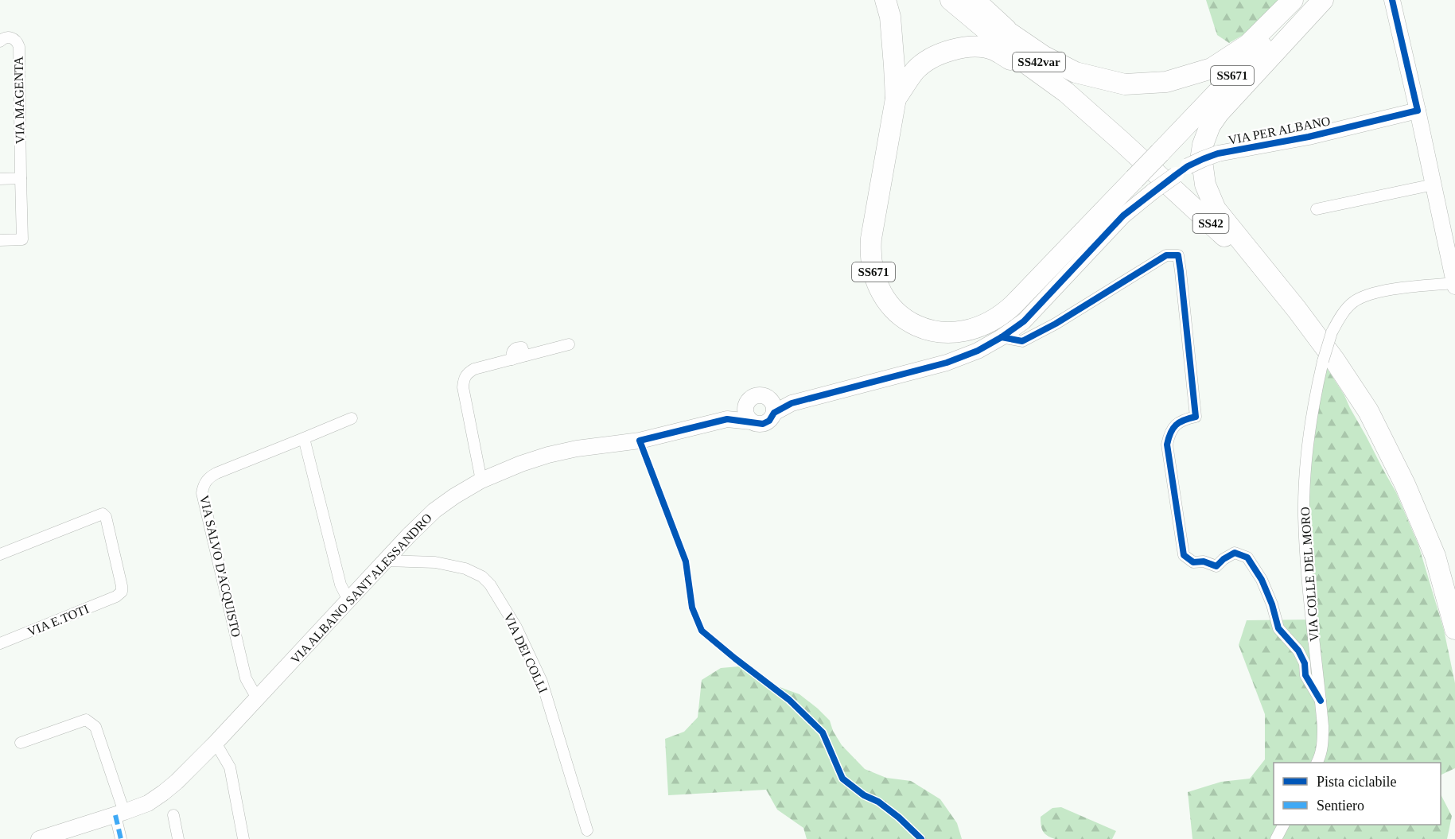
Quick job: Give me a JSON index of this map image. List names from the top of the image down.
{
  "streets": {
    "highway": ["SS42var", "SS671", "SS42"],
    "street": [
      "VIA MAGENTA",
      "VIA PER ALBANO",
      "VIA SALVO D'ACQUISTO",
      "VIA COLLE DEL MORO",
      "VIA ALBANO SANT'ALESSANDRO",
      "VIA E.TOTI",
      "VIA DEI COLLI"
    ]
  },
  "crossings": [
    ["SS42var", "SS42"],
    ["SS671", "SS42"],
    ["VIA PER ALBANO", "VIA COLLE DEL MORO"],
    ["VIA SALVO D'ACQUISTO", "VIA ALBANO SANT'ALESSANDRO"],
    ["VIA ALBANO SANT'ALESSANDRO", "VIA DEI COLLI"]
  ],
  "legend": ["Pista ciclabile", "Sentiero"]
}
